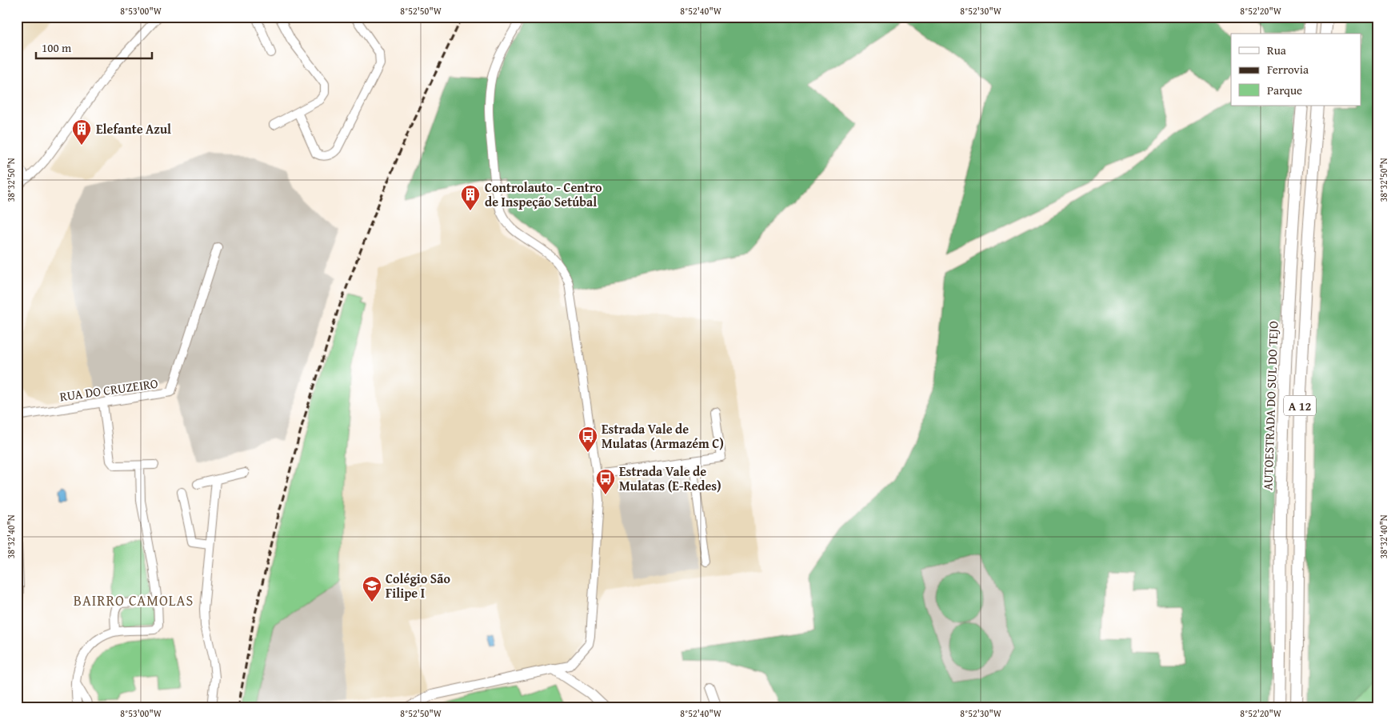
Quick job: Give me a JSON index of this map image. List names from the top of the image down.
{
  "streets": {
    "highway": ["AUTOESTRADA DO SUL DO TEJO", "A 12"],
    "street": ["RUA DO CRUZEIRO"]
  },
  "districts": ["BAIRRO CAMOLAS"],
  "places": {
    "building": ["Elefante Azul", "Controlauto - Centro de Inspeção Setúbal"],
    "bus stop": ["Estrada Vale de Mulatas (Armazém C)", "Estrada Vale de Mulatas (E-Redes)"],
    "school or university": ["Colégio São Filipe I"]
  },
  "legend": ["Rua", "Ferrovia", "Parque"],
  "scale_bar": "100 m",
  "coordinates": [
    "8°53'00\"W",
    "8°52'50\"W",
    "8°52'40\"W",
    "8°52'30\"W",
    "8°52'20\"W",
    "38°32'50\"N",
    "38°32'40\"N"
  ]
}
